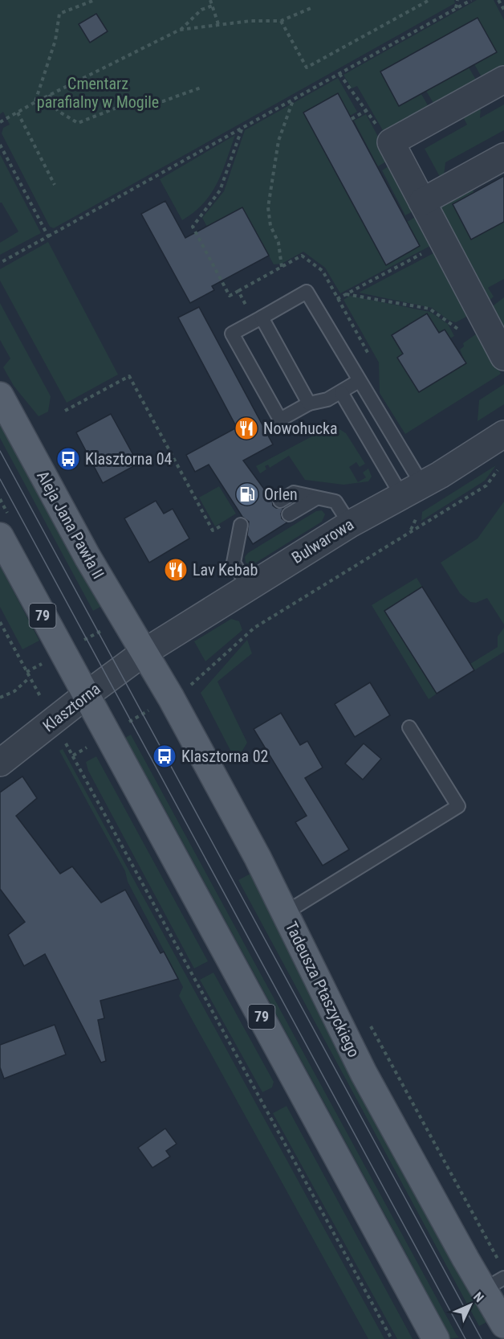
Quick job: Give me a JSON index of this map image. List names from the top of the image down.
{
  "streets": {
    "main road": ["Aleja Jana Pawła II", "79", "Tadeusza Ptaszyckiego"],
    "street": ["Bulwarowa", "Klasztorna"]
  },
  "crossings": [
    ["Aleja Jana Pawła II", "Bulwarowa"],
    ["Aleja Jana Pawła II", "Klasztorna"],
    ["Aleja Jana Pawła II", "Tadeusza Ptaszyckiego"],
    ["Bulwarowa", "Klasztorna"],
    ["Bulwarowa", "Tadeusza Ptaszyckiego"],
    ["79", "Klasztorna"],
    ["Klasztorna", "Tadeusza Ptaszyckiego"]
  ],
  "parks": ["Cmentarz parafialny w Mogile"],
  "places": {
    "restaurant": ["Nowohucka", "Lav Kebab"],
    "bus stop": ["Klasztorna 04", "Klasztorna 02"],
    "fuel station": ["Orlen"]
  },
  "north": "top right"
}
